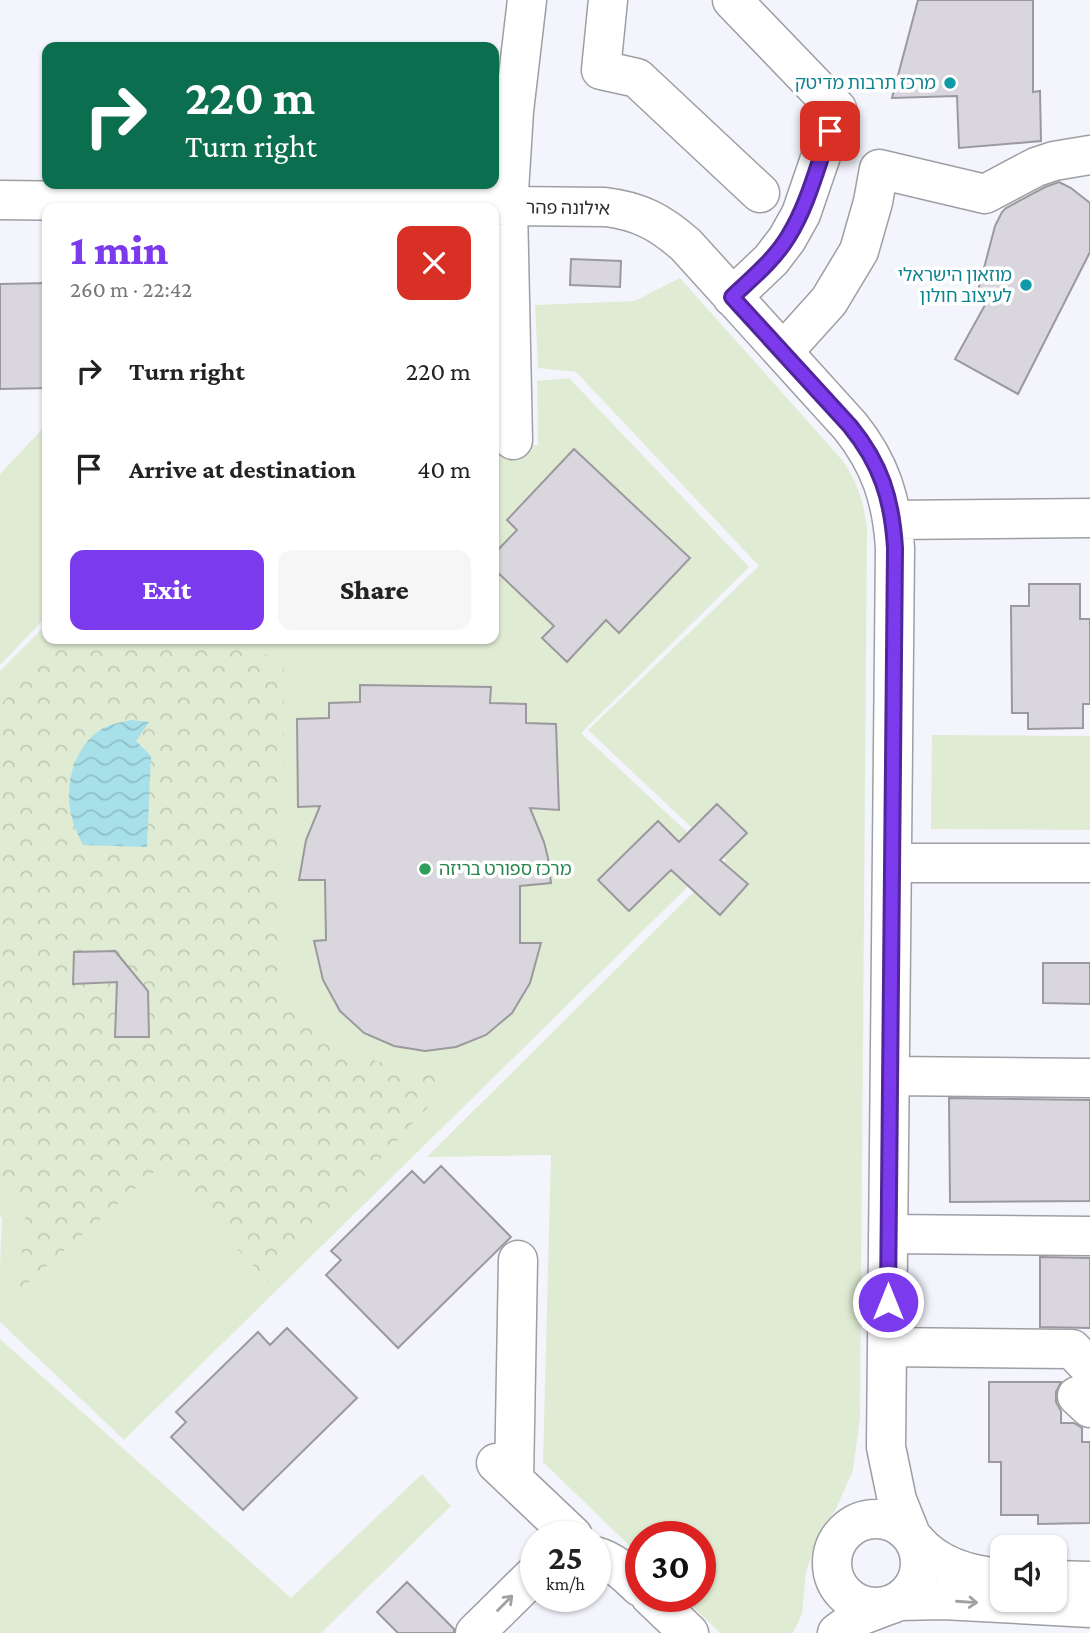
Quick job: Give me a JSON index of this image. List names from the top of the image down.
{
  "streets": {
    "street": ["אילונה פהר"]
  },
  "places": ["מרכז תרבות מדיטק", "מוזאון הישראלי לעיצוב חולון", "מרכז ספורט בריזה"],
  "page": {
    "turn": ["220 m", "Turn right"],
    "heading": ["1 min", "260 m · 22:42"],
    "list": [
      {
        "name": "Turn right",
        "value": "220 m"
      },
      {
        "name": "Arrive at destination",
        "value": "40 m"
      }
    ],
    "buttons": ["Exit", "Share"],
    "speed": "25 km/h",
    "limit": "30"
  }
}
